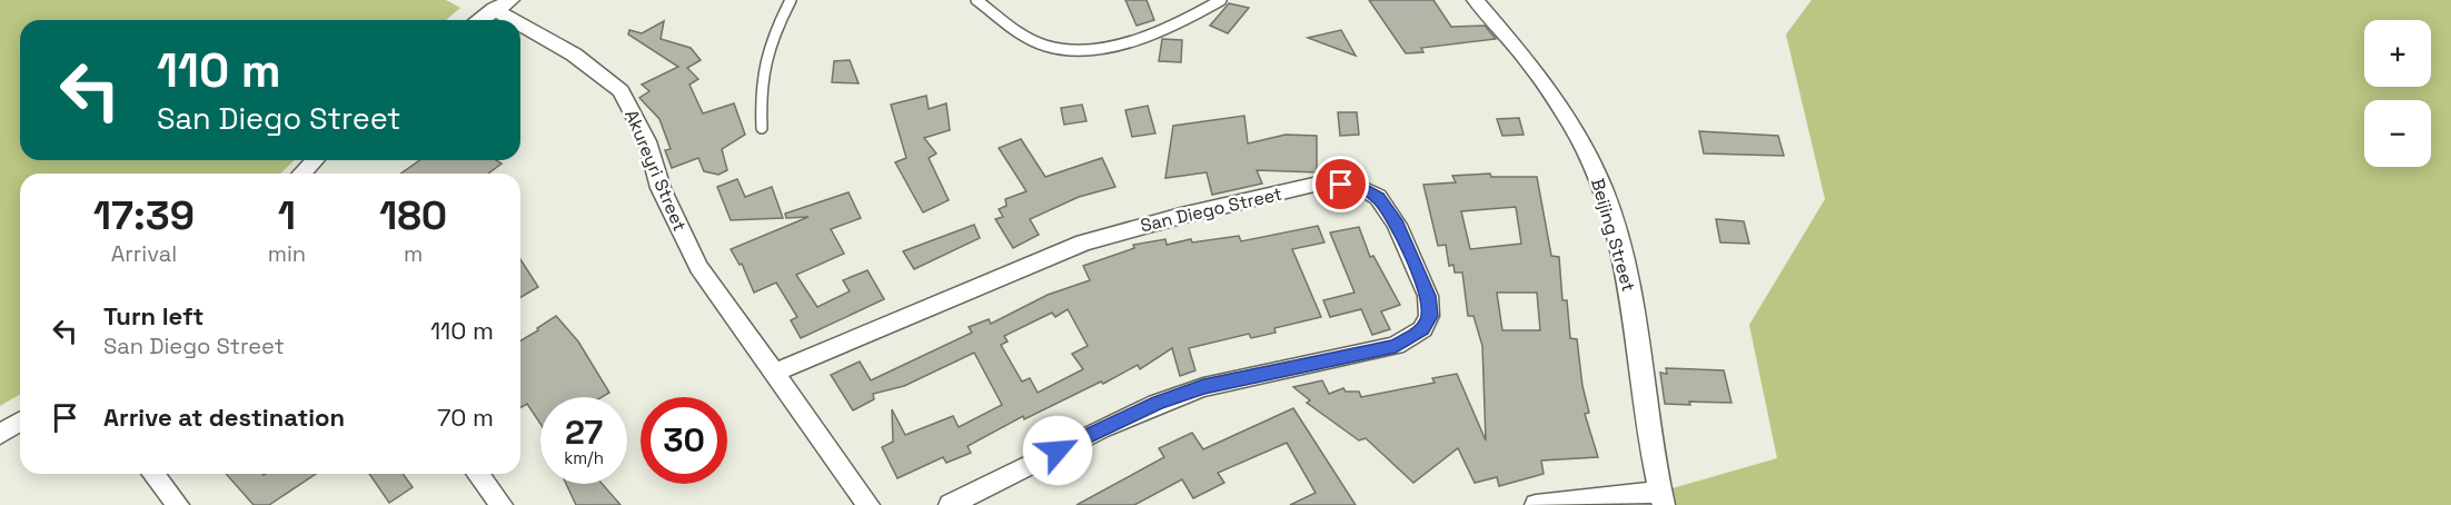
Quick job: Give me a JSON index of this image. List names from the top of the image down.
{
  "streets": {
    "street": ["Akureyri Street", "San Diego Street", "Beijing Street"]
  },
  "crossings": [
    ["Akureyri Street", "San Diego Street"]
  ],
  "page": {
    "map_buttons": ["+", "−"],
    "turn": ["110 m", "San Diego Street"],
    "eta": [
      "17:39",
      "Arrival",
      "1",
      "min",
      "180",
      "m"
    ],
    "list": [
      {
        "name": "Turn left",
        "note": "San Diego Street",
        "value": "110 m"
      },
      {
        "name": "Arrive at destination",
        "value": "70 m"
      }
    ],
    "speed": "27 km/h",
    "limit": "30"
  }
}
